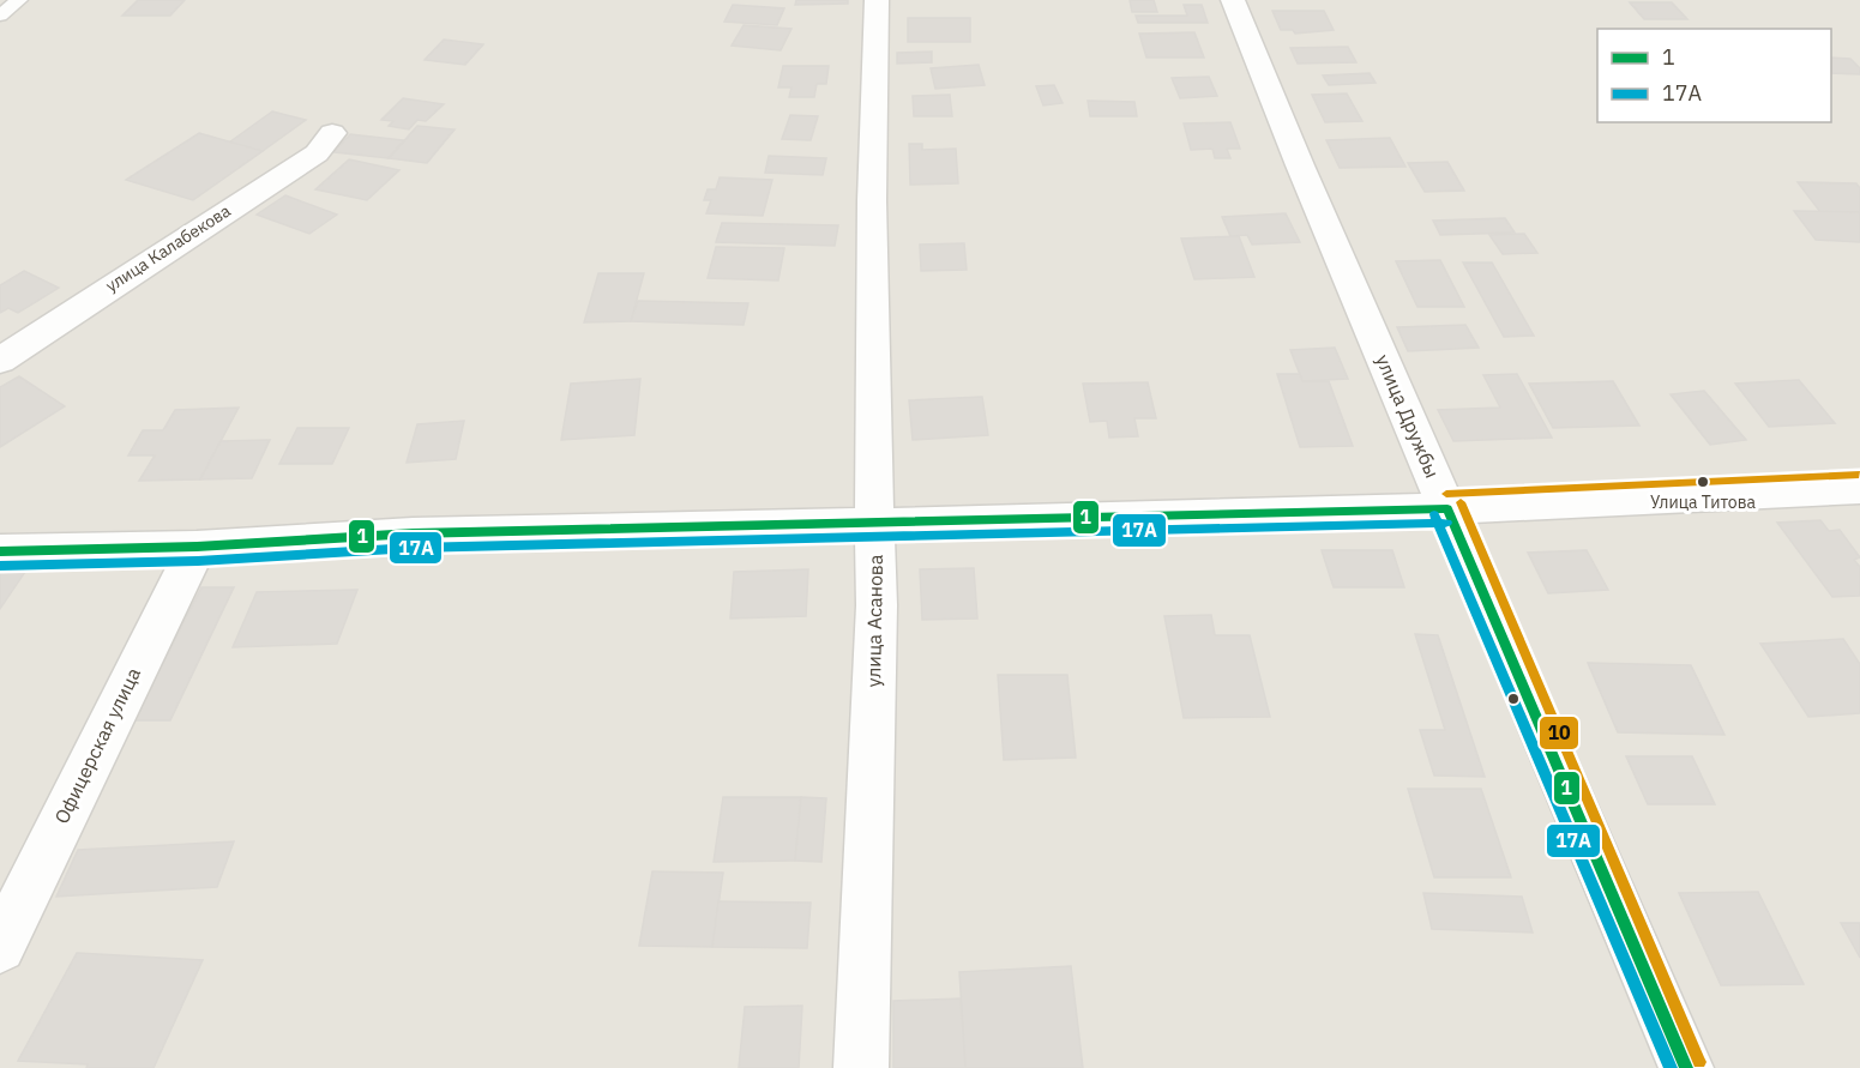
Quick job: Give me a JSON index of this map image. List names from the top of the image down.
{
  "streets": {
    "street": [
      "улица Калабекова",
      "улица Дружбы",
      "улица Асанова",
      "Офицерская улица"
    ]
  },
  "places": ["Улица Титова"],
  "lines": ["transit line 10", "transit line 1", "transit line 17А"],
  "legend": ["1", "17А"]
}
